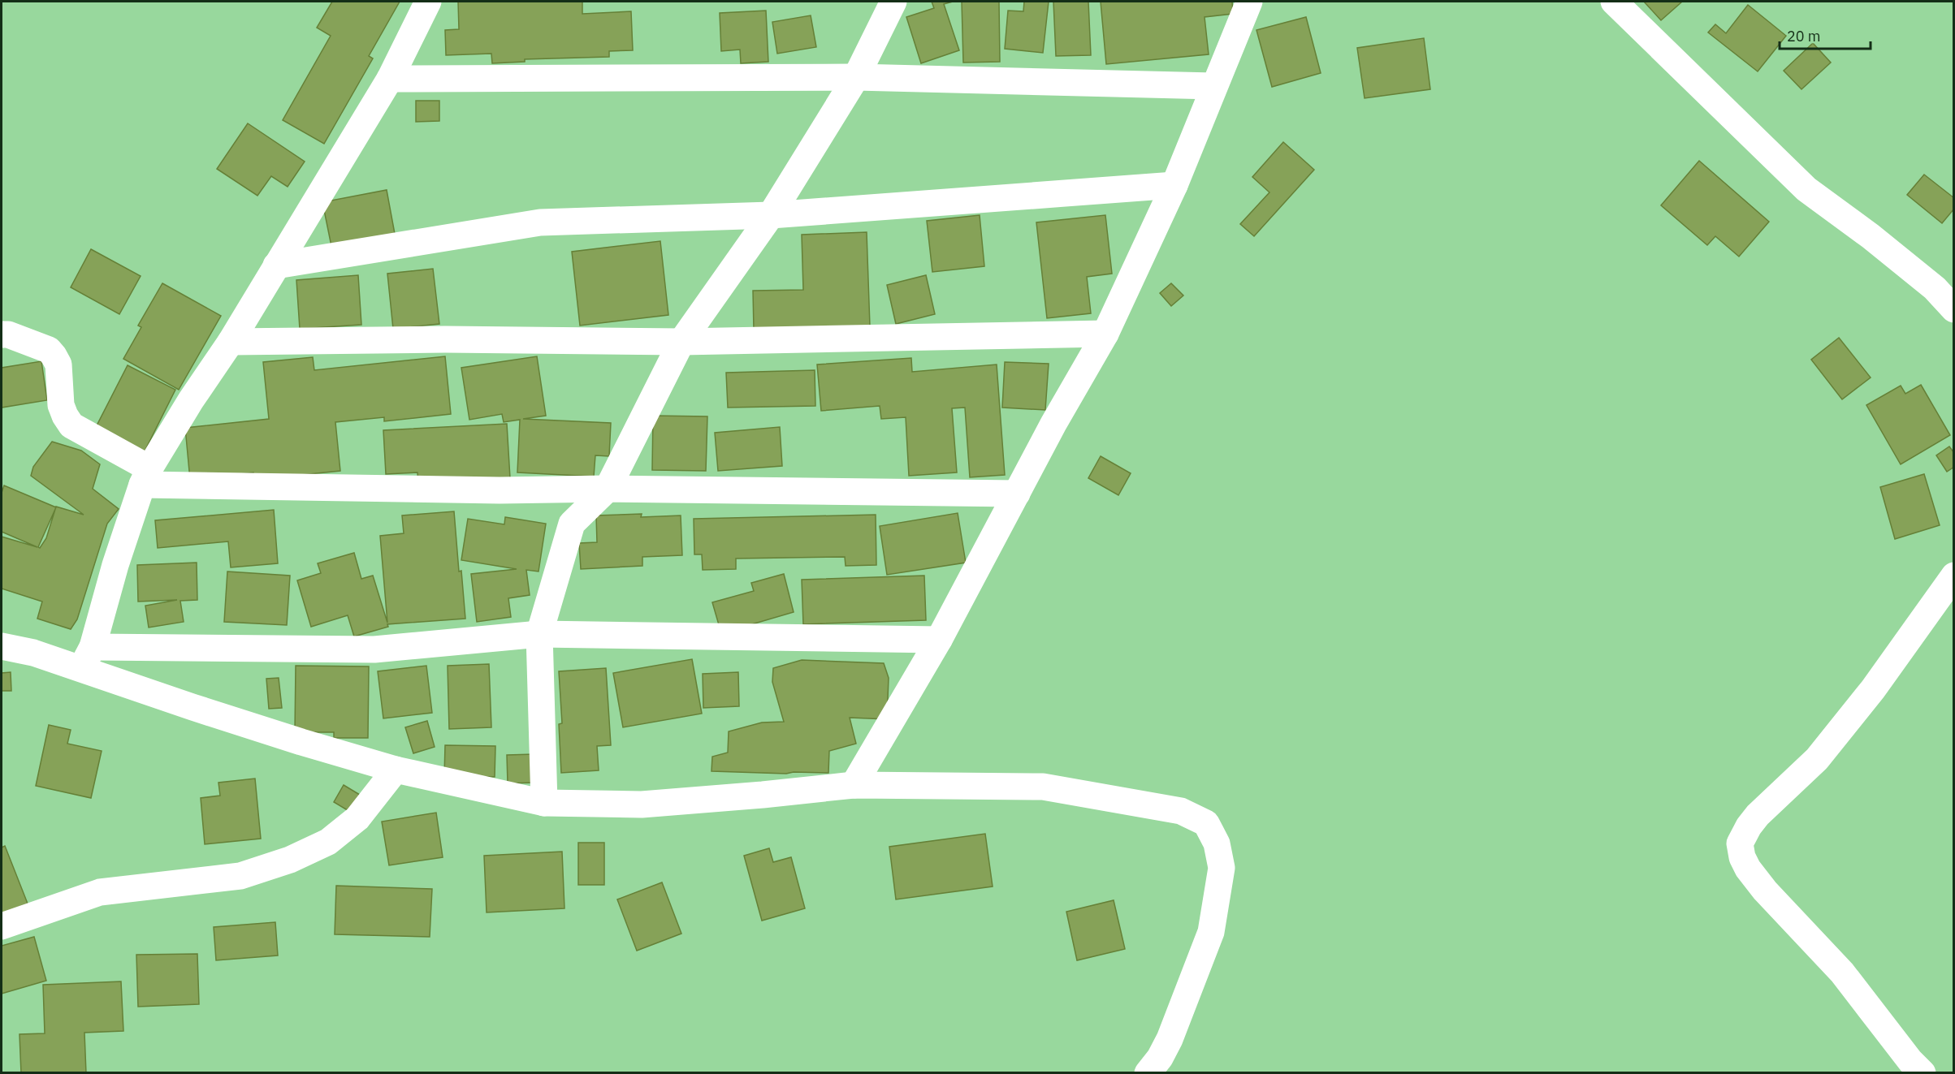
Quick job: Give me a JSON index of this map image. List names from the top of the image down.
{
  "scale_bar": "20 m"
}
